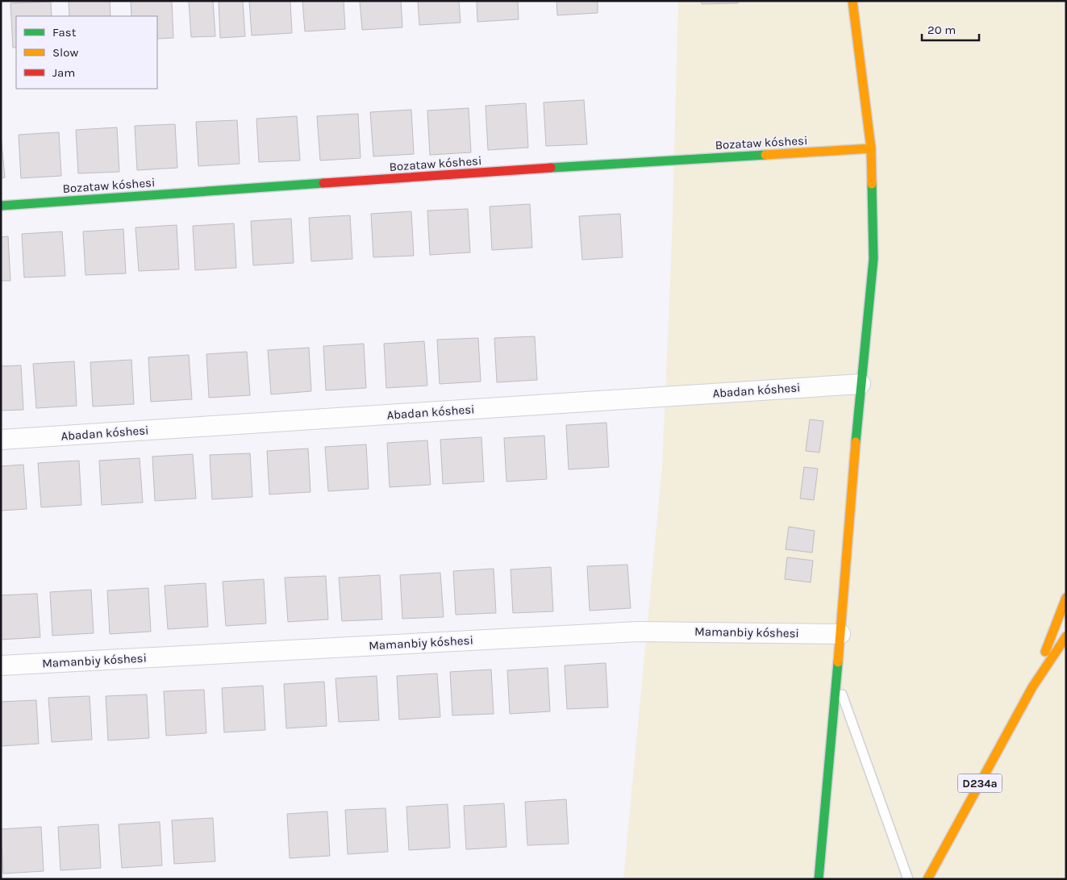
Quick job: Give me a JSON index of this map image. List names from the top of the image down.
{
  "streets": {
    "street": [
      "Bozataw kóshesi",
      "Abadan kóshesi",
      "Mamanbiy kóshesi",
      "D234a"
    ]
  },
  "legend": ["Fast", "Slow", "Jam"],
  "scale_bar": "20 m"
}
